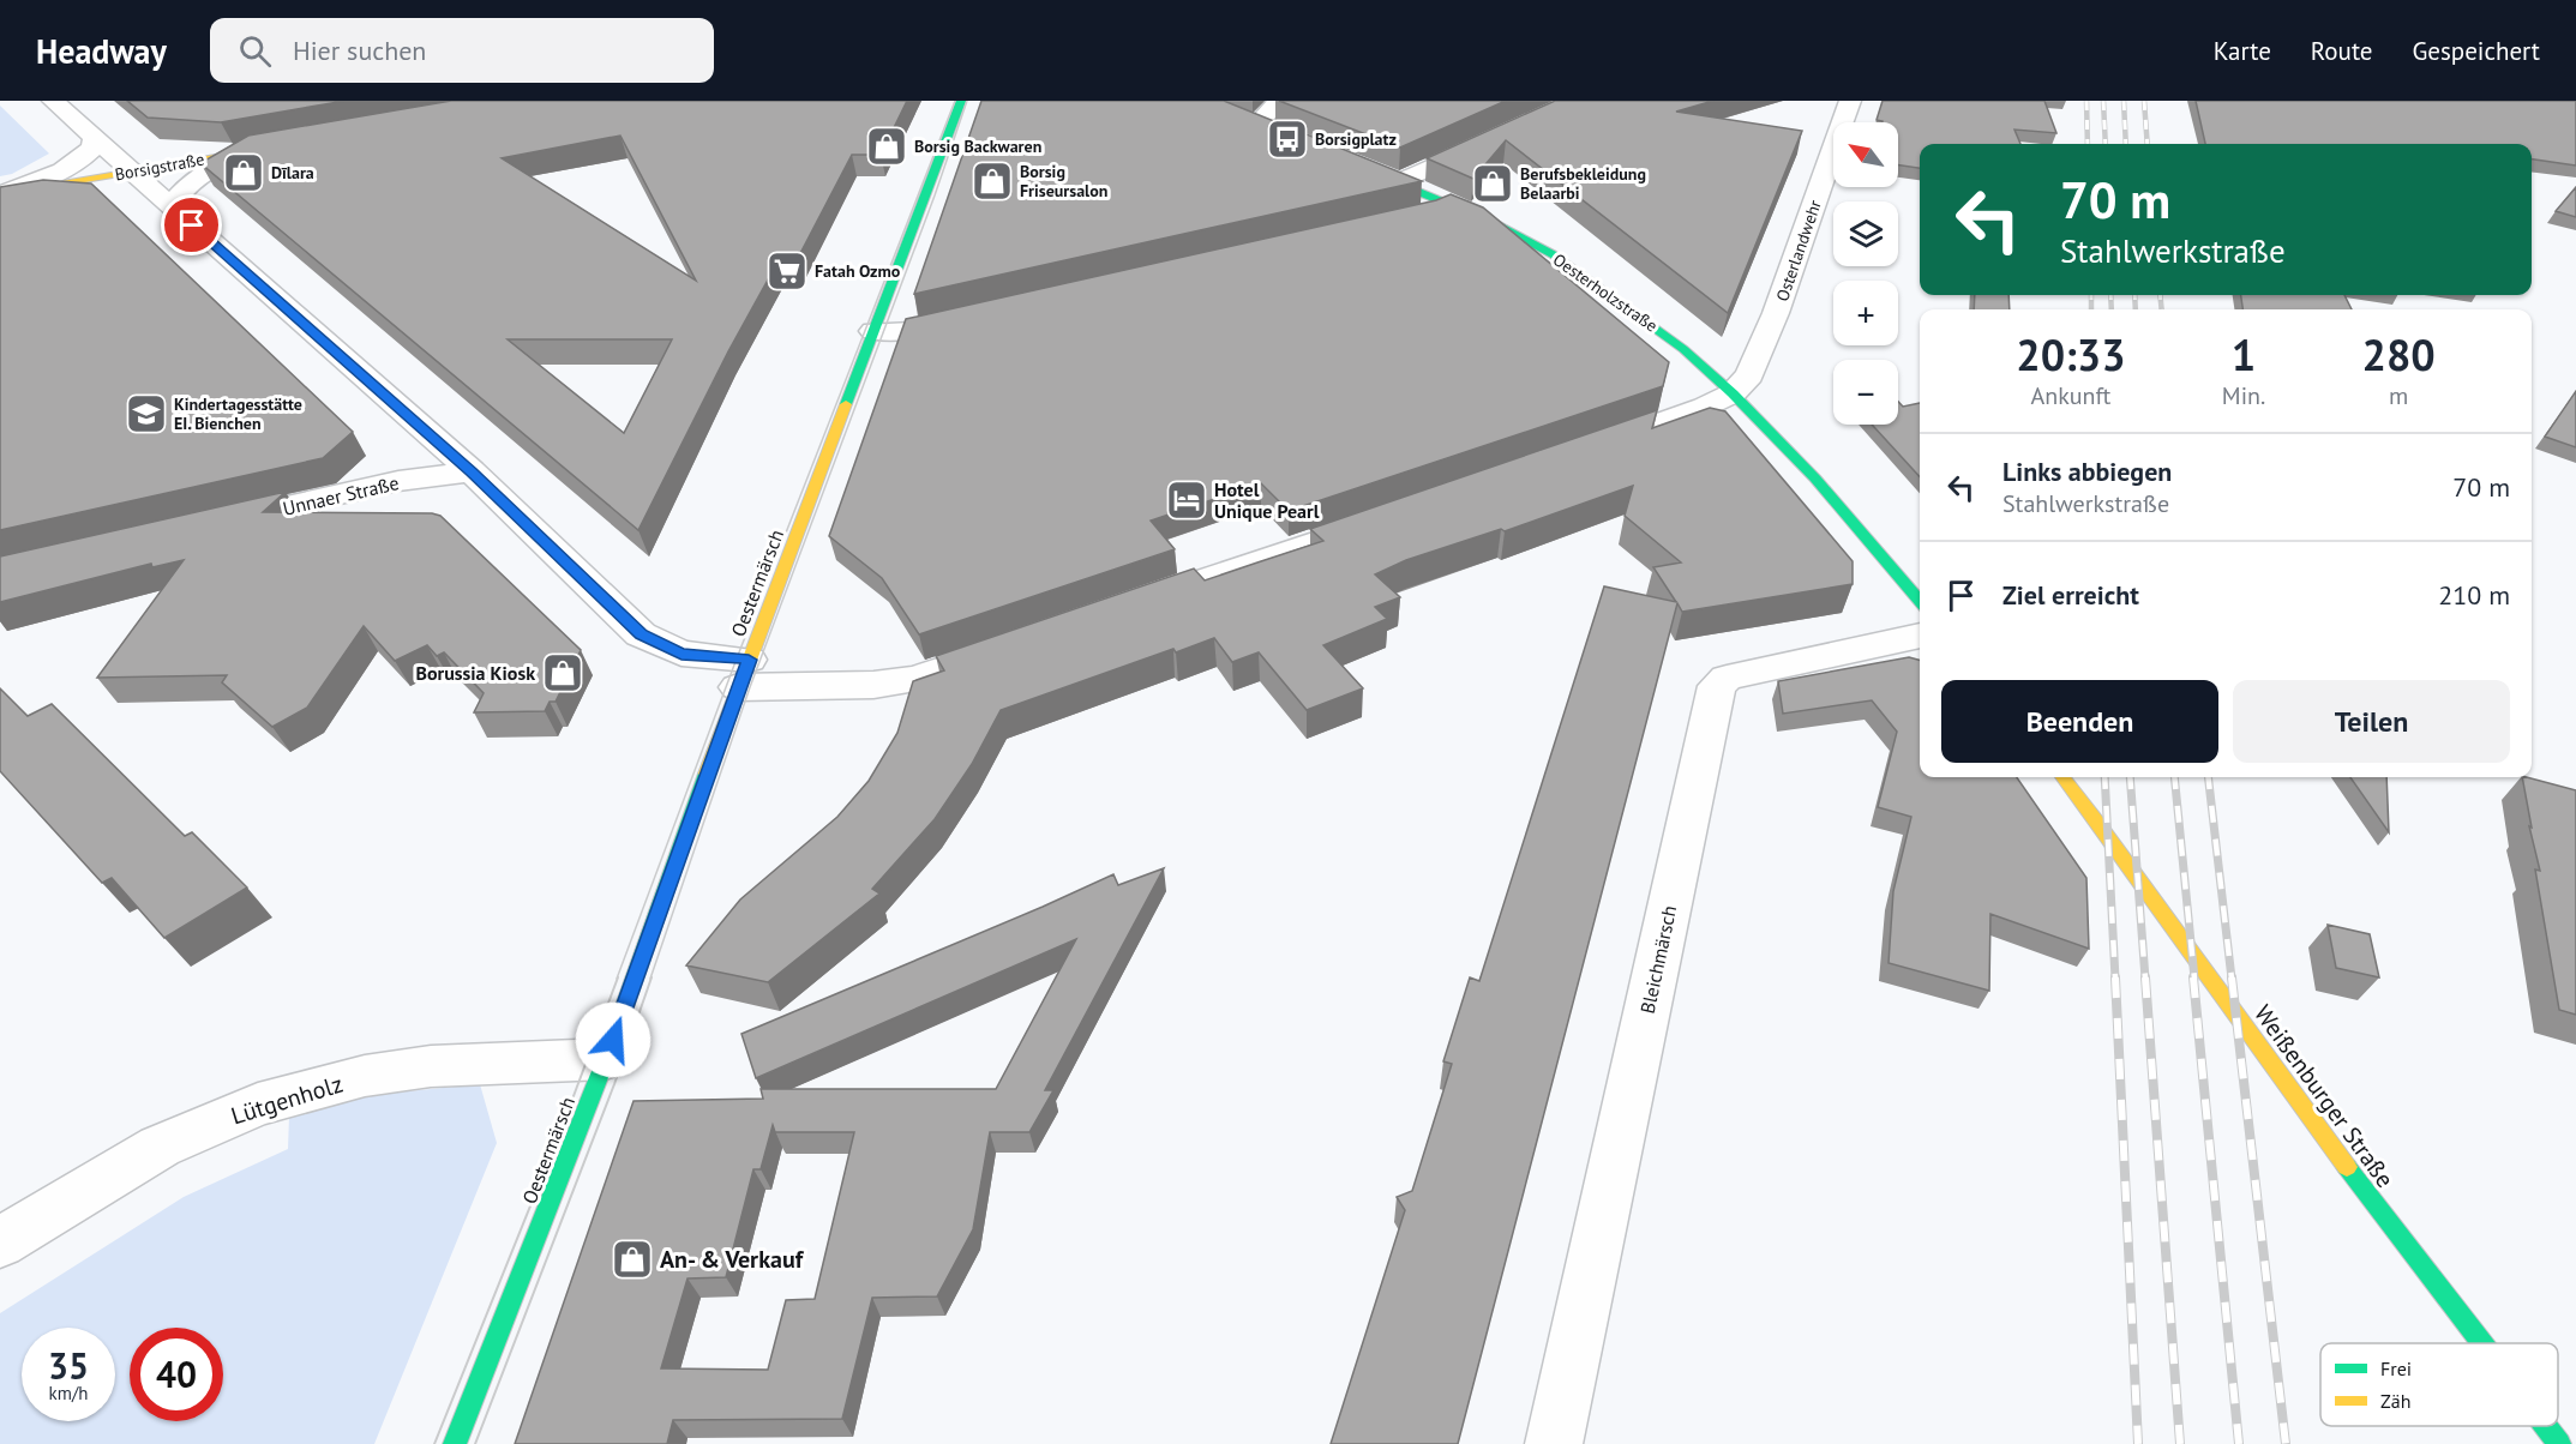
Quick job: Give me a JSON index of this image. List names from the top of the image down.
{
  "streets": {
    "street": [
      "Borsigstraße",
      "Osterlandwehr",
      "Oesterholzstraße",
      "Unnaer Straße",
      "Oestermärsch",
      "Bleichmärsch",
      "Weißenburger Straße",
      "Lütgenholz"
    ]
  },
  "crossings": [
    ["Osterlandwehr", "Oesterholzstraße"],
    ["Oestermärsch", "Lütgenholz"]
  ],
  "places": {
    "bus stop": ["Borsigplatz"],
    "shop": [
      "Borsig Backwaren",
      "Dīlara",
      "Borsig Friseursalon",
      "Berufsbekleidung Belaarbi",
      "Borussia Kiosk",
      "An- & Verkauf"
    ],
    "supermarket": ["Fatah Ozmo"],
    "school or university": ["Kindertagesstätte EI. Bienchen"],
    "hotel": ["Hotel Unique Pearl"]
  },
  "legend": ["Frei", "Zäh"],
  "north": "top left",
  "page": {
    "header": "Headway",
    "search": "Hier suchen",
    "nav": ["Karte", "Route", "Gespeichert"],
    "map_buttons": ["+", "−"],
    "turn": ["70 m", "Stahlwerkstraße"],
    "eta": [
      "20:33",
      "Ankunft",
      "1",
      "Min.",
      "280",
      "m"
    ],
    "list": [
      {
        "name": "Links abbiegen",
        "note": "Stahlwerkstraße",
        "value": "70 m"
      },
      {
        "name": "Ziel erreicht",
        "value": "210 m"
      }
    ],
    "buttons": ["Beenden", "Teilen"],
    "speed": "35 km/h",
    "limit": "40"
  }
}
